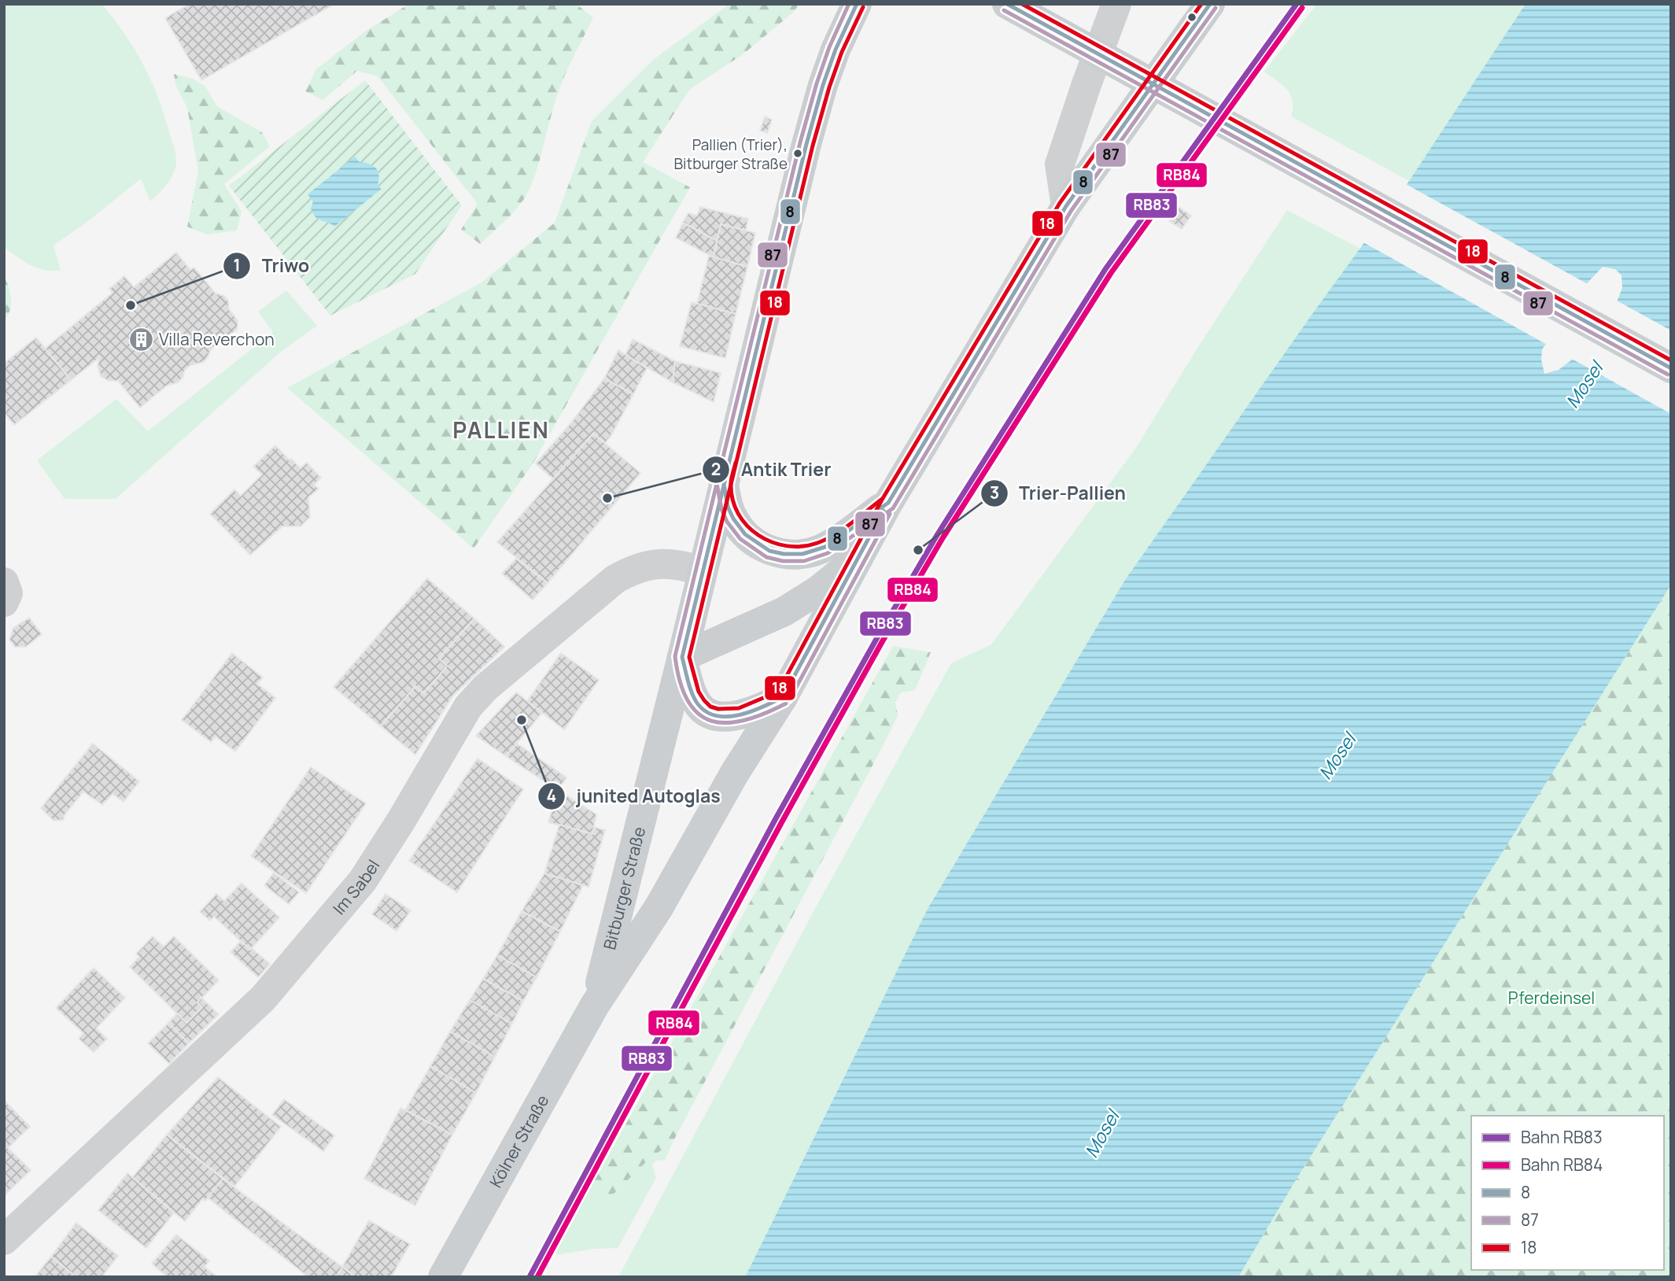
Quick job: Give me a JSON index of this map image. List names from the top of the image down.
{
  "streets": {
    "main road": ["Bitburger Straße", "Kölner Straße"],
    "street": ["Im Sabel"]
  },
  "crossings": [
    ["Im Sabel", "Bitburger Straße"],
    ["Bitburger Straße", "Kölner Straße"]
  ],
  "districts": ["PALLIEN"],
  "water": ["Mosel"],
  "parks": ["Pferdeinsel"],
  "places": {
    "other": [
      "Pallien (Trier), Bitburger Straße",
      "Triwo",
      "Antik Trier",
      "Trier-Pallien",
      "junited Autoglas"
    ],
    "building": ["Villa Reverchon"]
  },
  "lines": [
    "rail line RB83",
    "transit line 8",
    "transit line 87",
    "transit line 18",
    "rail line RB84"
  ],
  "legend": [
    "Bahn RB83",
    "Bahn RB84",
    "8",
    "87",
    "18"
  ]
}
